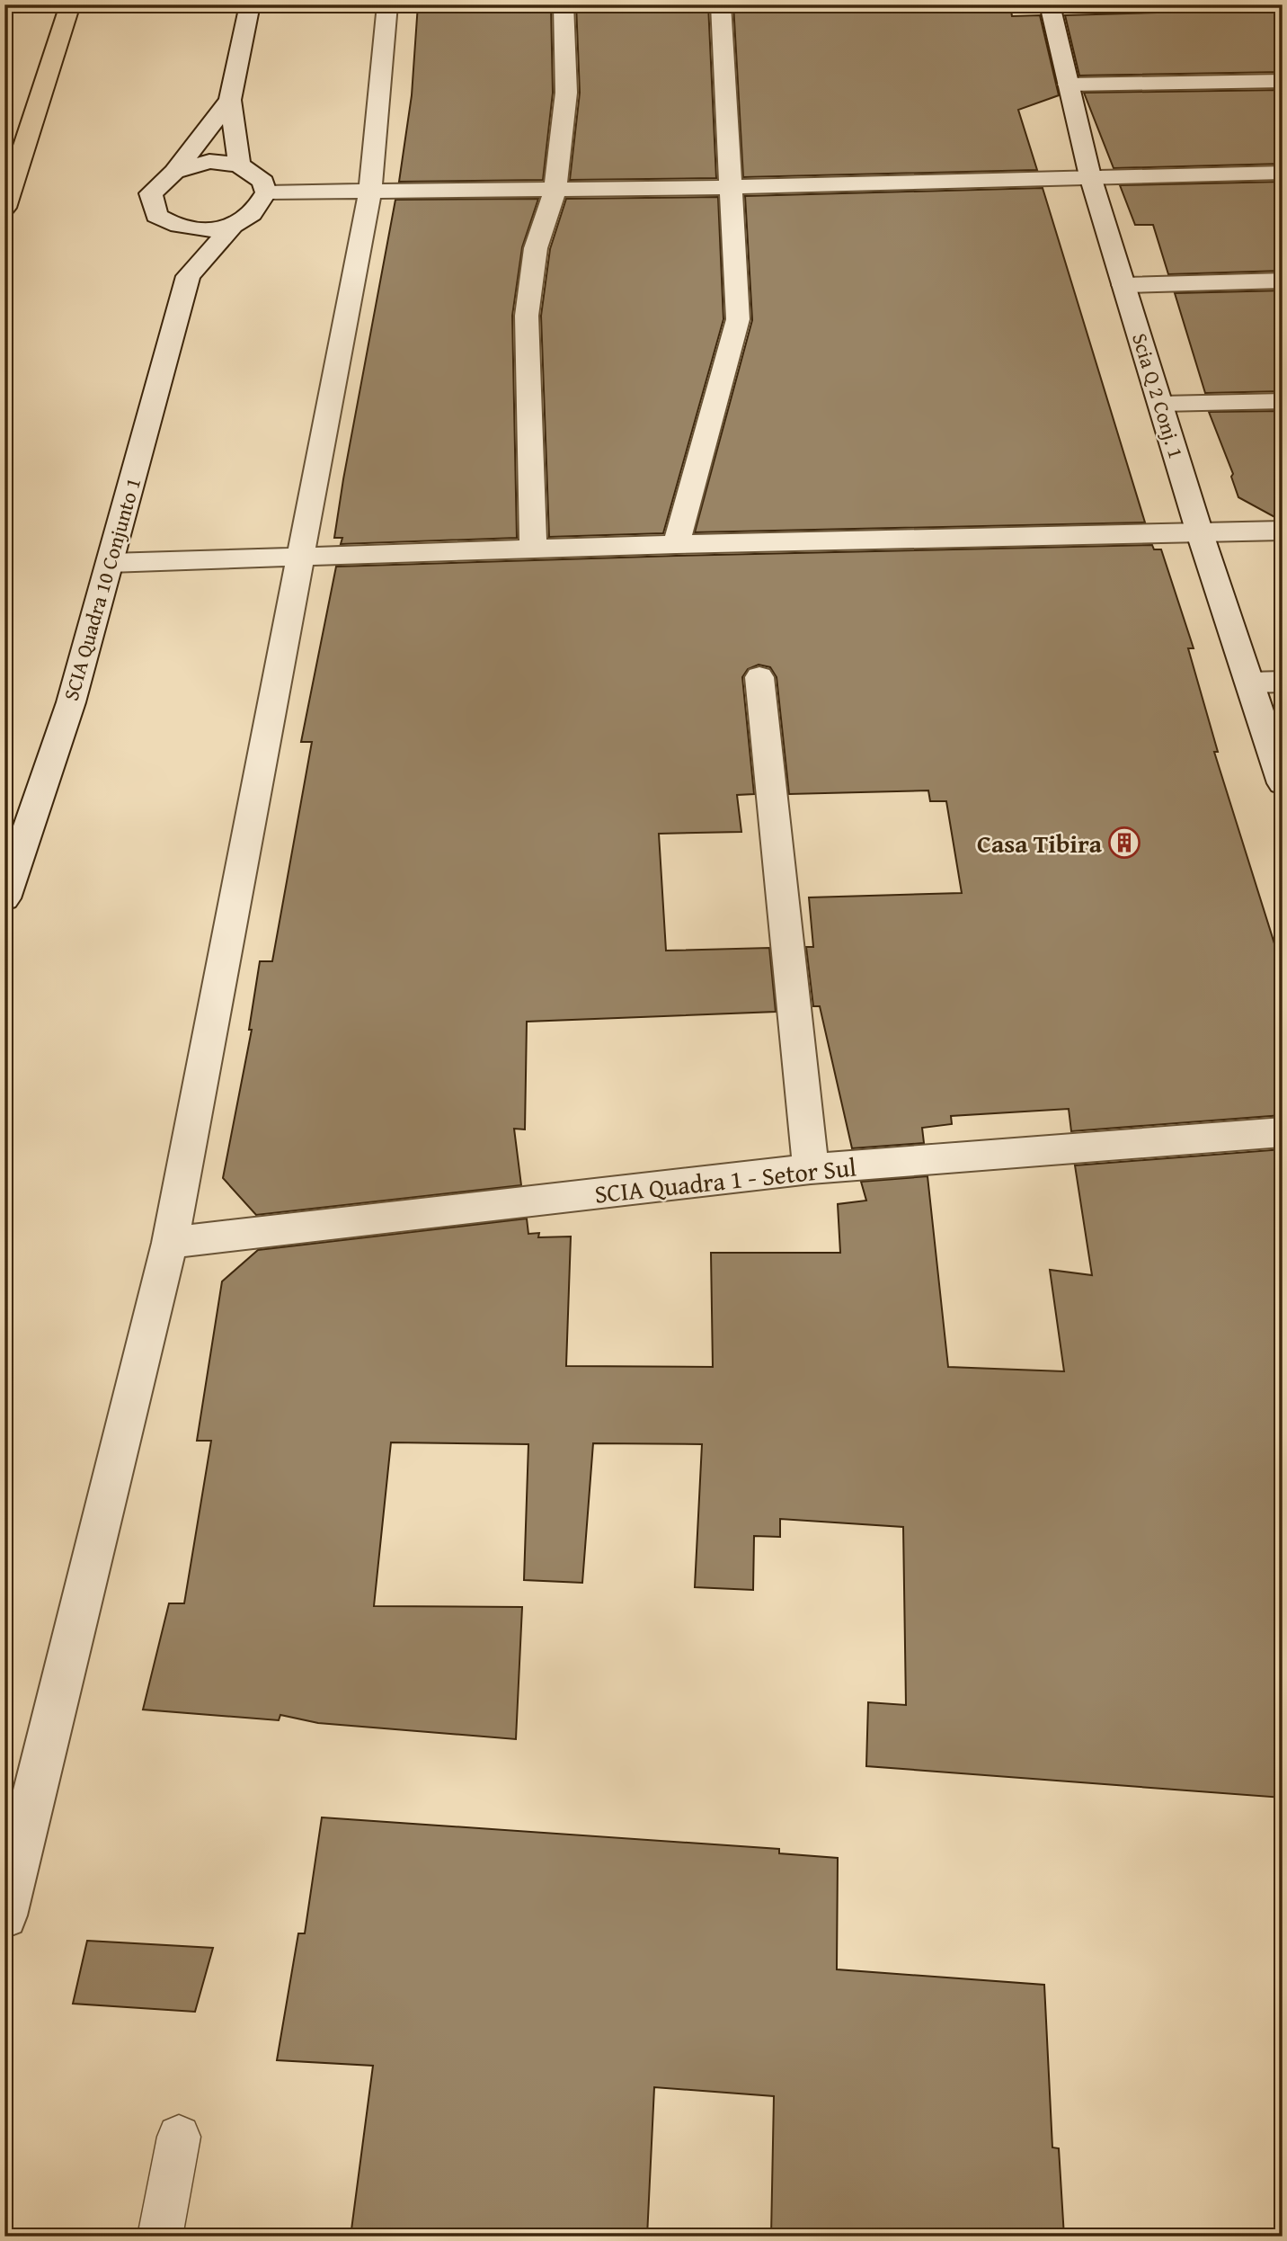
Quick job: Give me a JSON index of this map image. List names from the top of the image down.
{
  "streets": {
    "street": ["Scia Q 2 Conj. 1", "SCIA Quadra 10 Conjunto 1", "SCIA Quadra 1 - Setor Sul"]
  },
  "places": {
    "building": ["Casa Tibira"]
  }
}
